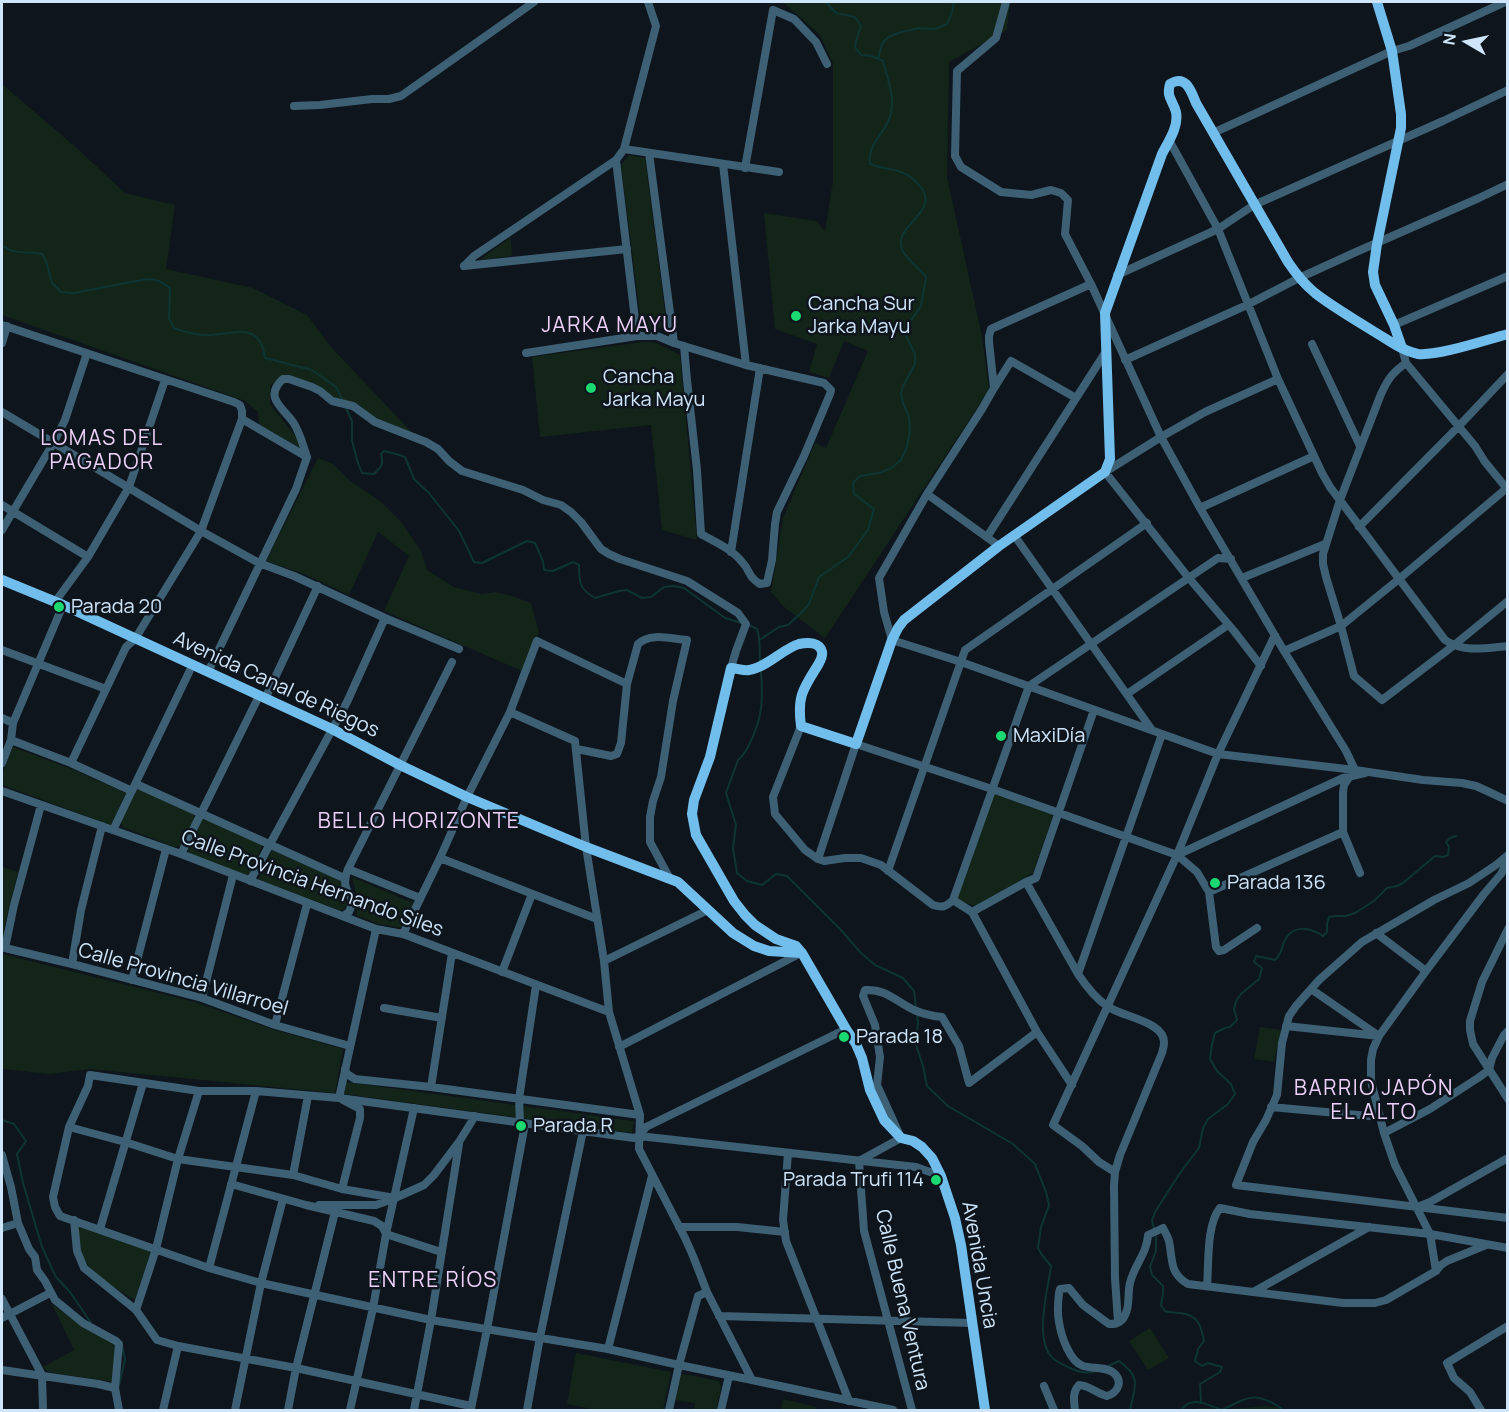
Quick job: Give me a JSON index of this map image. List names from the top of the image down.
{
  "streets": {
    "street": [
      "Avenida Canal de Riegos",
      "Calle Provincia Hernando Siles",
      "Calle Provincia Villarroel",
      "Avenida Uncia",
      "Calle Buena Ventura"
    ]
  },
  "crossings": [
    ["Avenida Canal de Riegos", "Avenida Uncia"],
    ["Calle Provincia Hernando Siles", "Calle Provincia Villarroel"]
  ],
  "districts": [
    "JARKA MAYU",
    "LOMAS DEL PAGADOR",
    "BELLO HORIZONTE",
    "BARRIO JAPÓN EL ALTO",
    "ENTRE RÍOS"
  ],
  "places": [
    "Cancha Sur Jarka Mayu",
    "Cancha Jarka Mayu",
    "Parada 20",
    "MaxiDía",
    "Parada 136",
    "Parada 18",
    "Parada R",
    "Parada Trufi 114"
  ],
  "north": "left"
}
